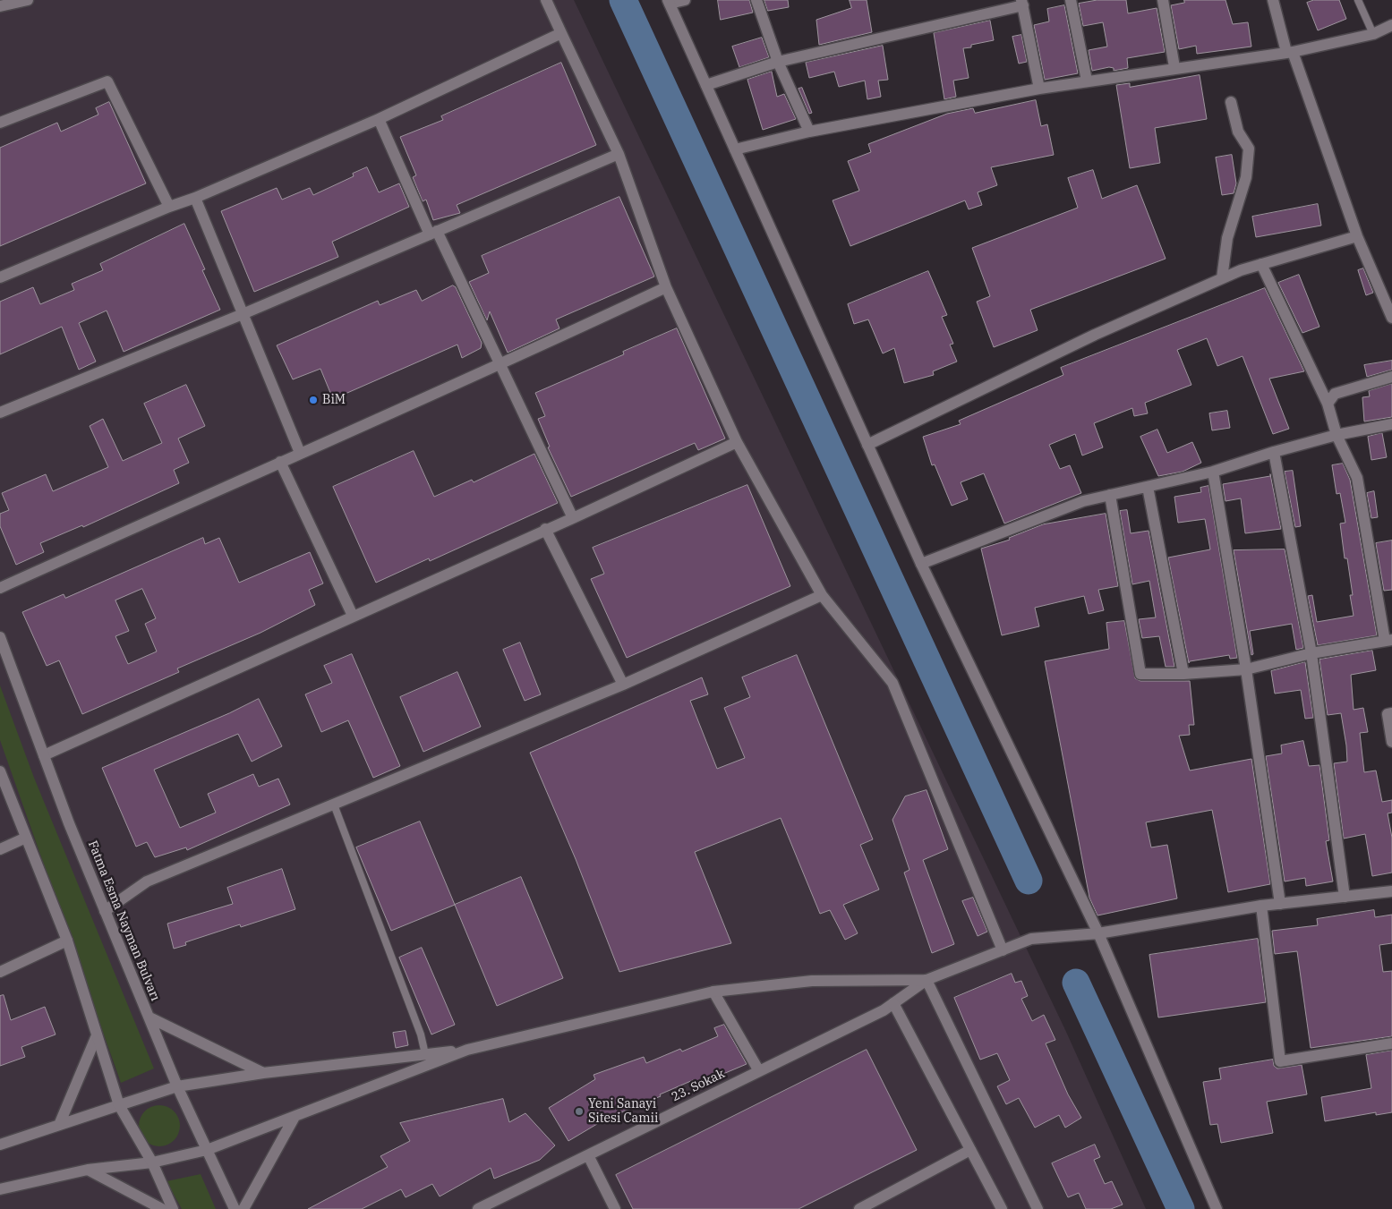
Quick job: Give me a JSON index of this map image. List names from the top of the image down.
{
  "streets": {
    "street": ["Fatma Esma Nayman Bulvarı", "23. Sokak"]
  },
  "places": ["BiM", "Yeni Sanayi Sitesi Camii"]
}
